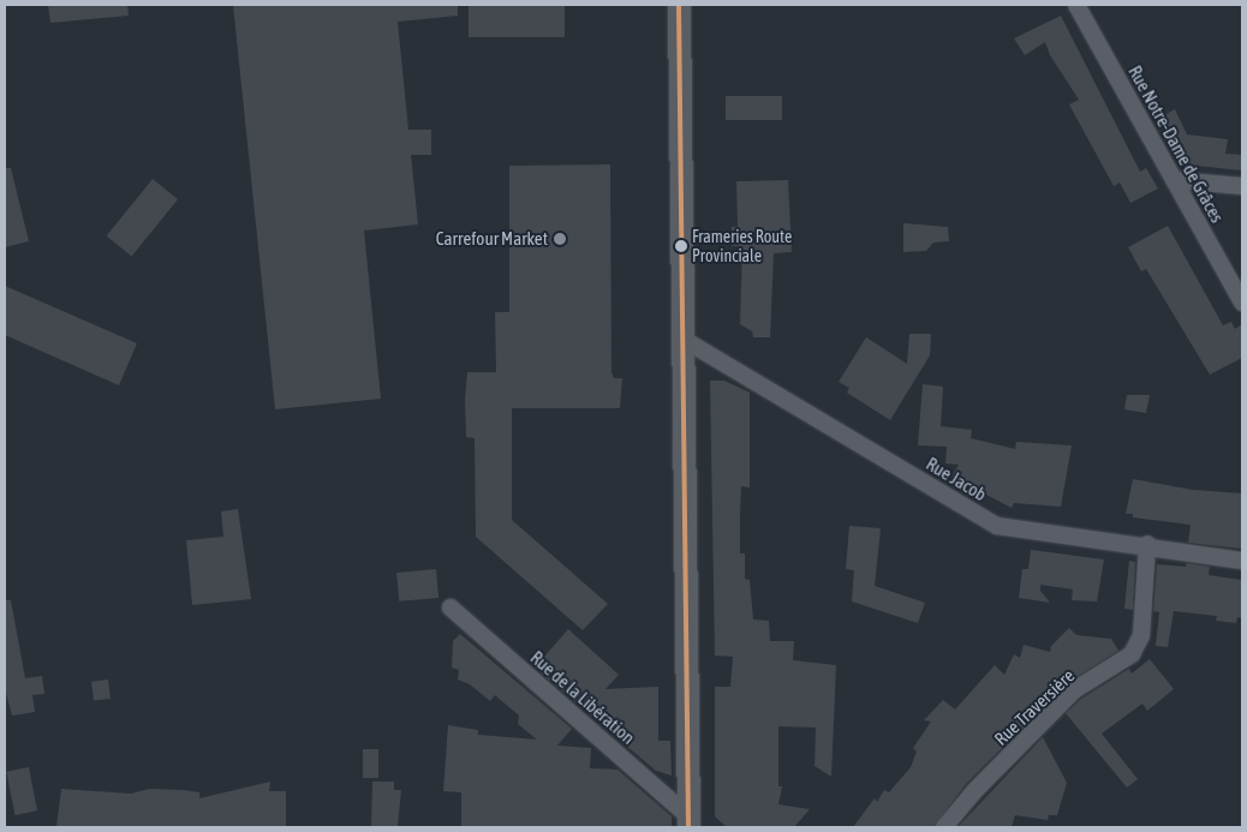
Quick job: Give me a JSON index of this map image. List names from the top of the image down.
{
  "streets": {
    "street": [
      "Rue Notre-Dame de Grâces",
      "Rue Jacob",
      "Rue de la Libération",
      "Rue Traversière"
    ]
  },
  "crossings": [
    ["Rue Jacob", "Rue Traversière"]
  ],
  "places": ["Carrefour Market", "Frameries Route Provinciale"]
}
